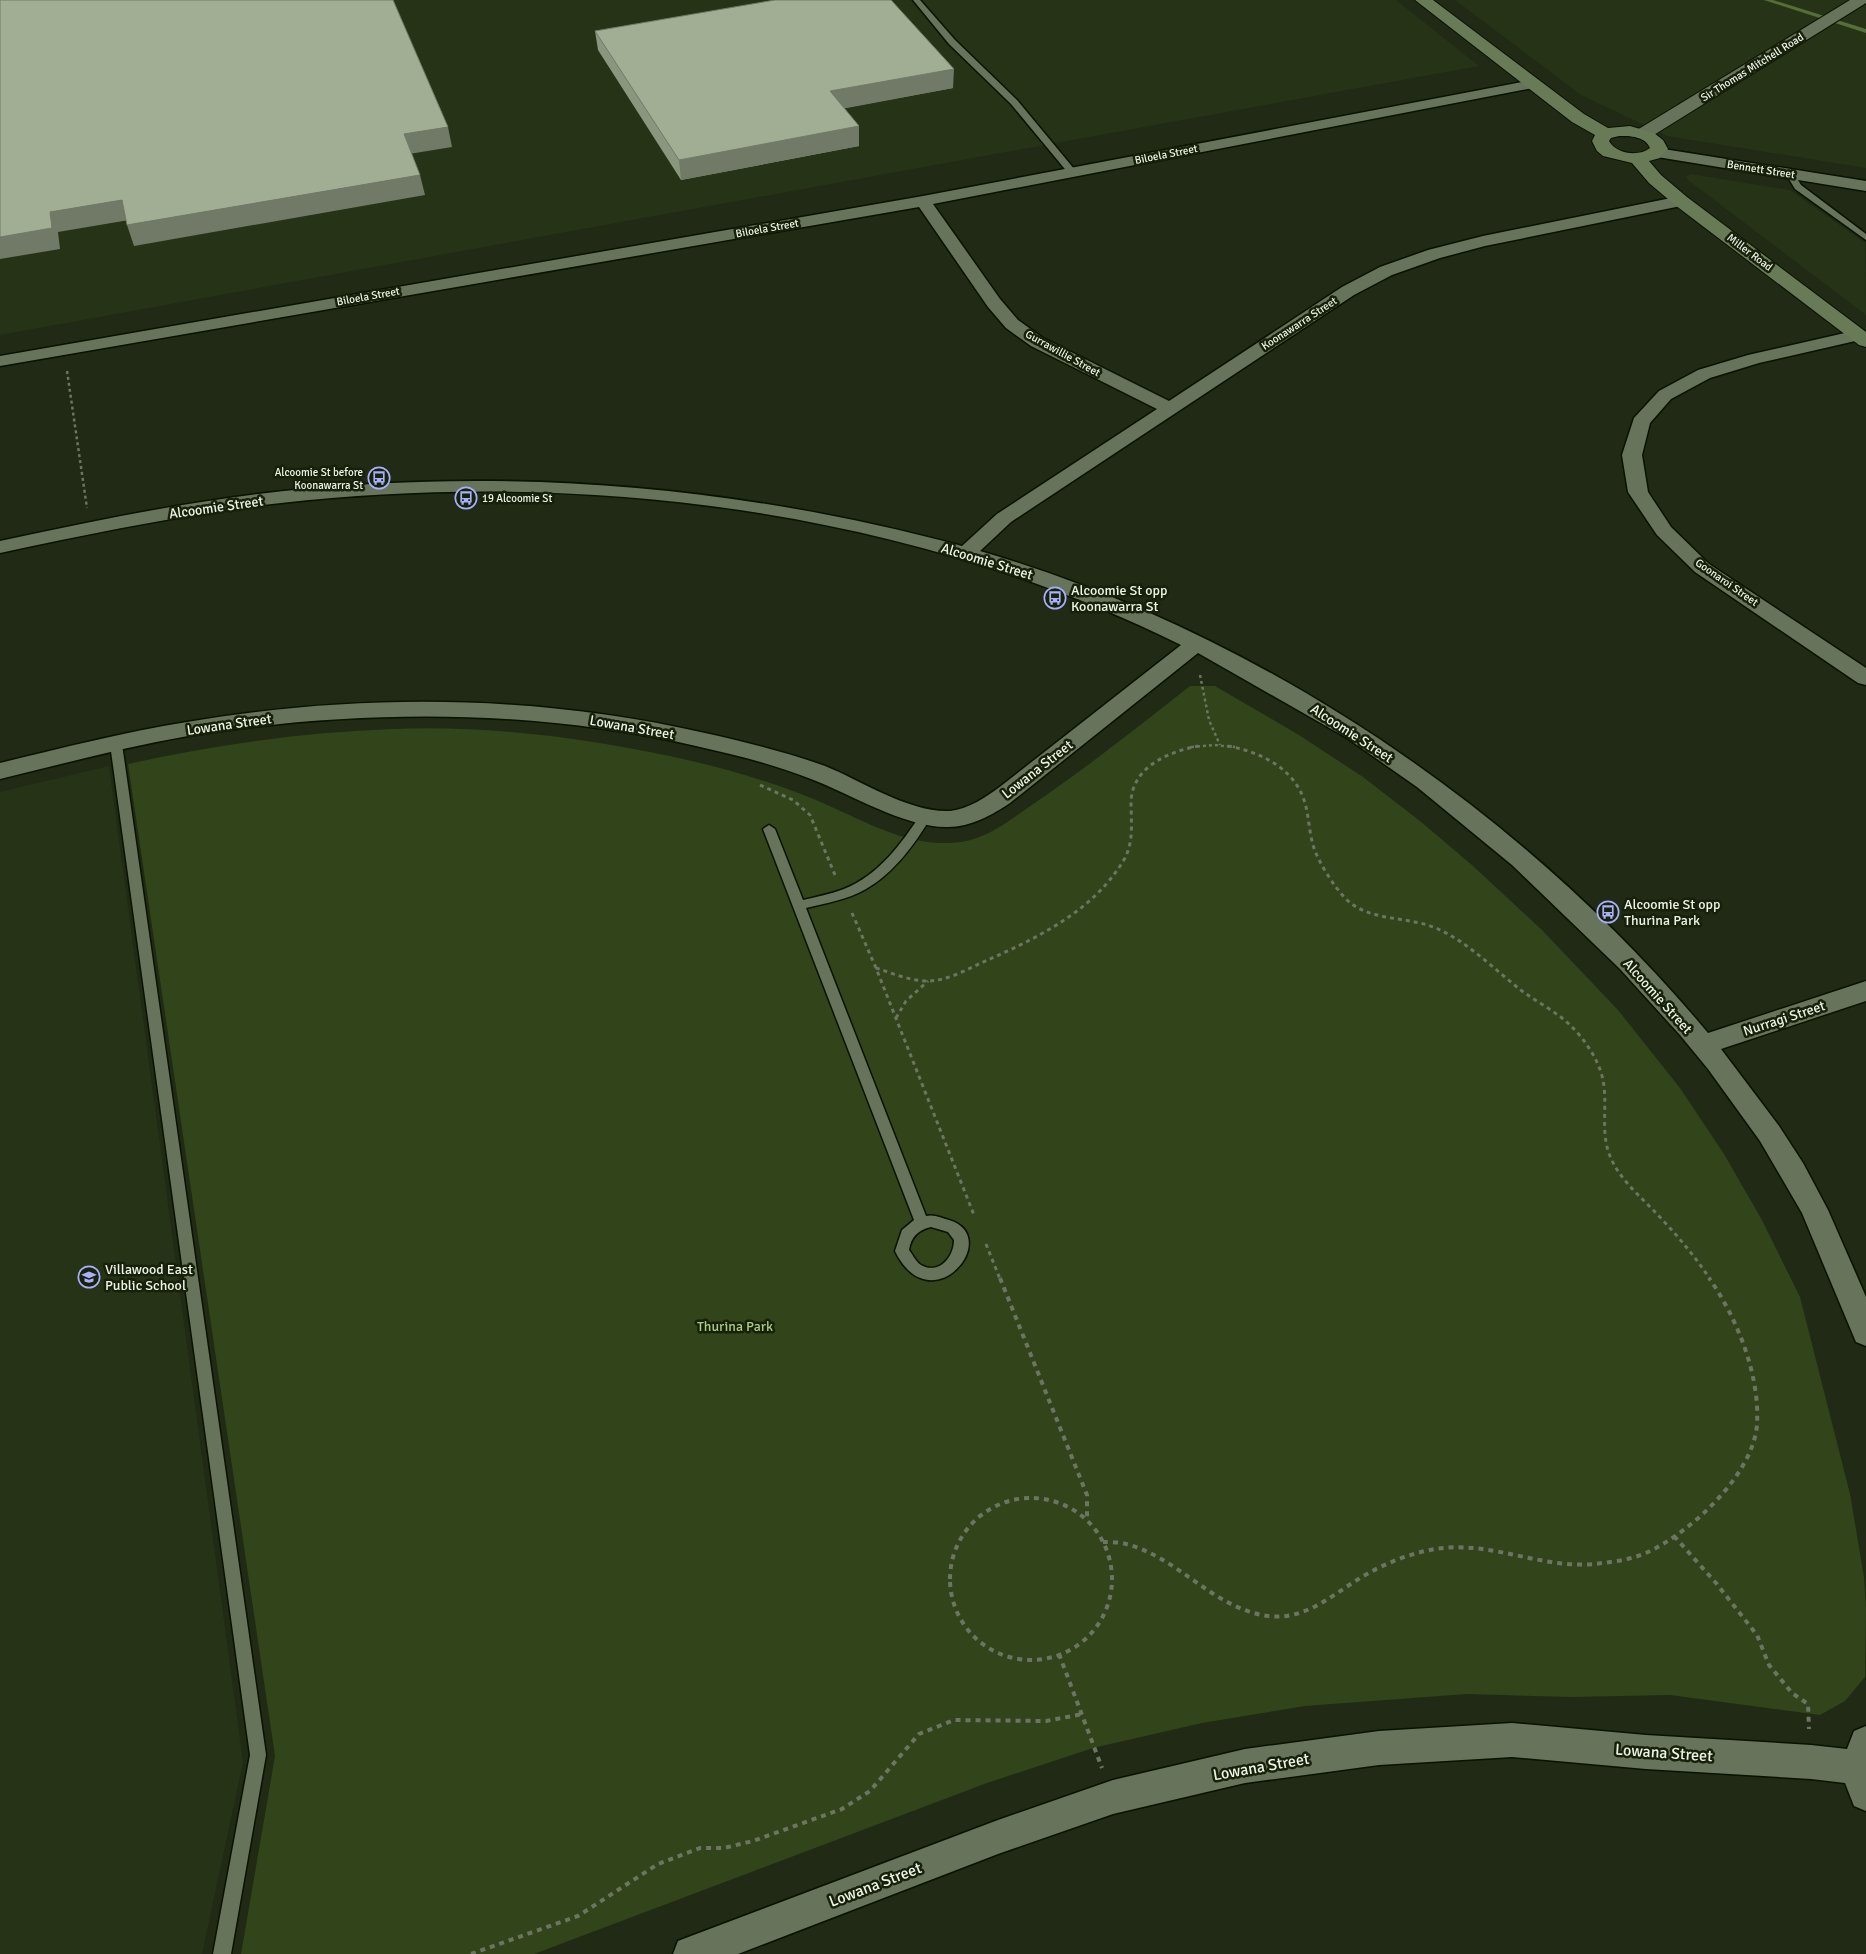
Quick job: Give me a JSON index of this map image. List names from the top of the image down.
{
  "streets": {
    "main road": ["Miller Road"],
    "street": [
      "Sir Thomas Mitchell Road",
      "Biloela Street",
      "Bennett Street",
      "Koonawarra Street",
      "Gurrawillie Street",
      "Alcoomie Street",
      "Goonaroi Street",
      "Lowana Street",
      "Nurragi Street"
    ]
  },
  "crossings": [
    ["Biloela Street", "Gurrawillie Street"],
    ["Miller Road", "Koonawarra Street"],
    ["Miller Road", "Goonaroi Street"],
    ["Koonawarra Street", "Gurrawillie Street"],
    ["Koonawarra Street", "Alcoomie Street"],
    ["Alcoomie Street", "Lowana Street"],
    ["Alcoomie Street", "Nurragi Street"]
  ],
  "parks": ["Thurina Park"],
  "places": {
    "bus stop": [
      "Alcoomie St before Koonawarra St",
      "19 Alcoomie St",
      "Alcoomie St opp Koonawarra St",
      "Alcoomie St opp Thurina Park"
    ],
    "school or university": ["Villawood East Public School"]
  }
}
